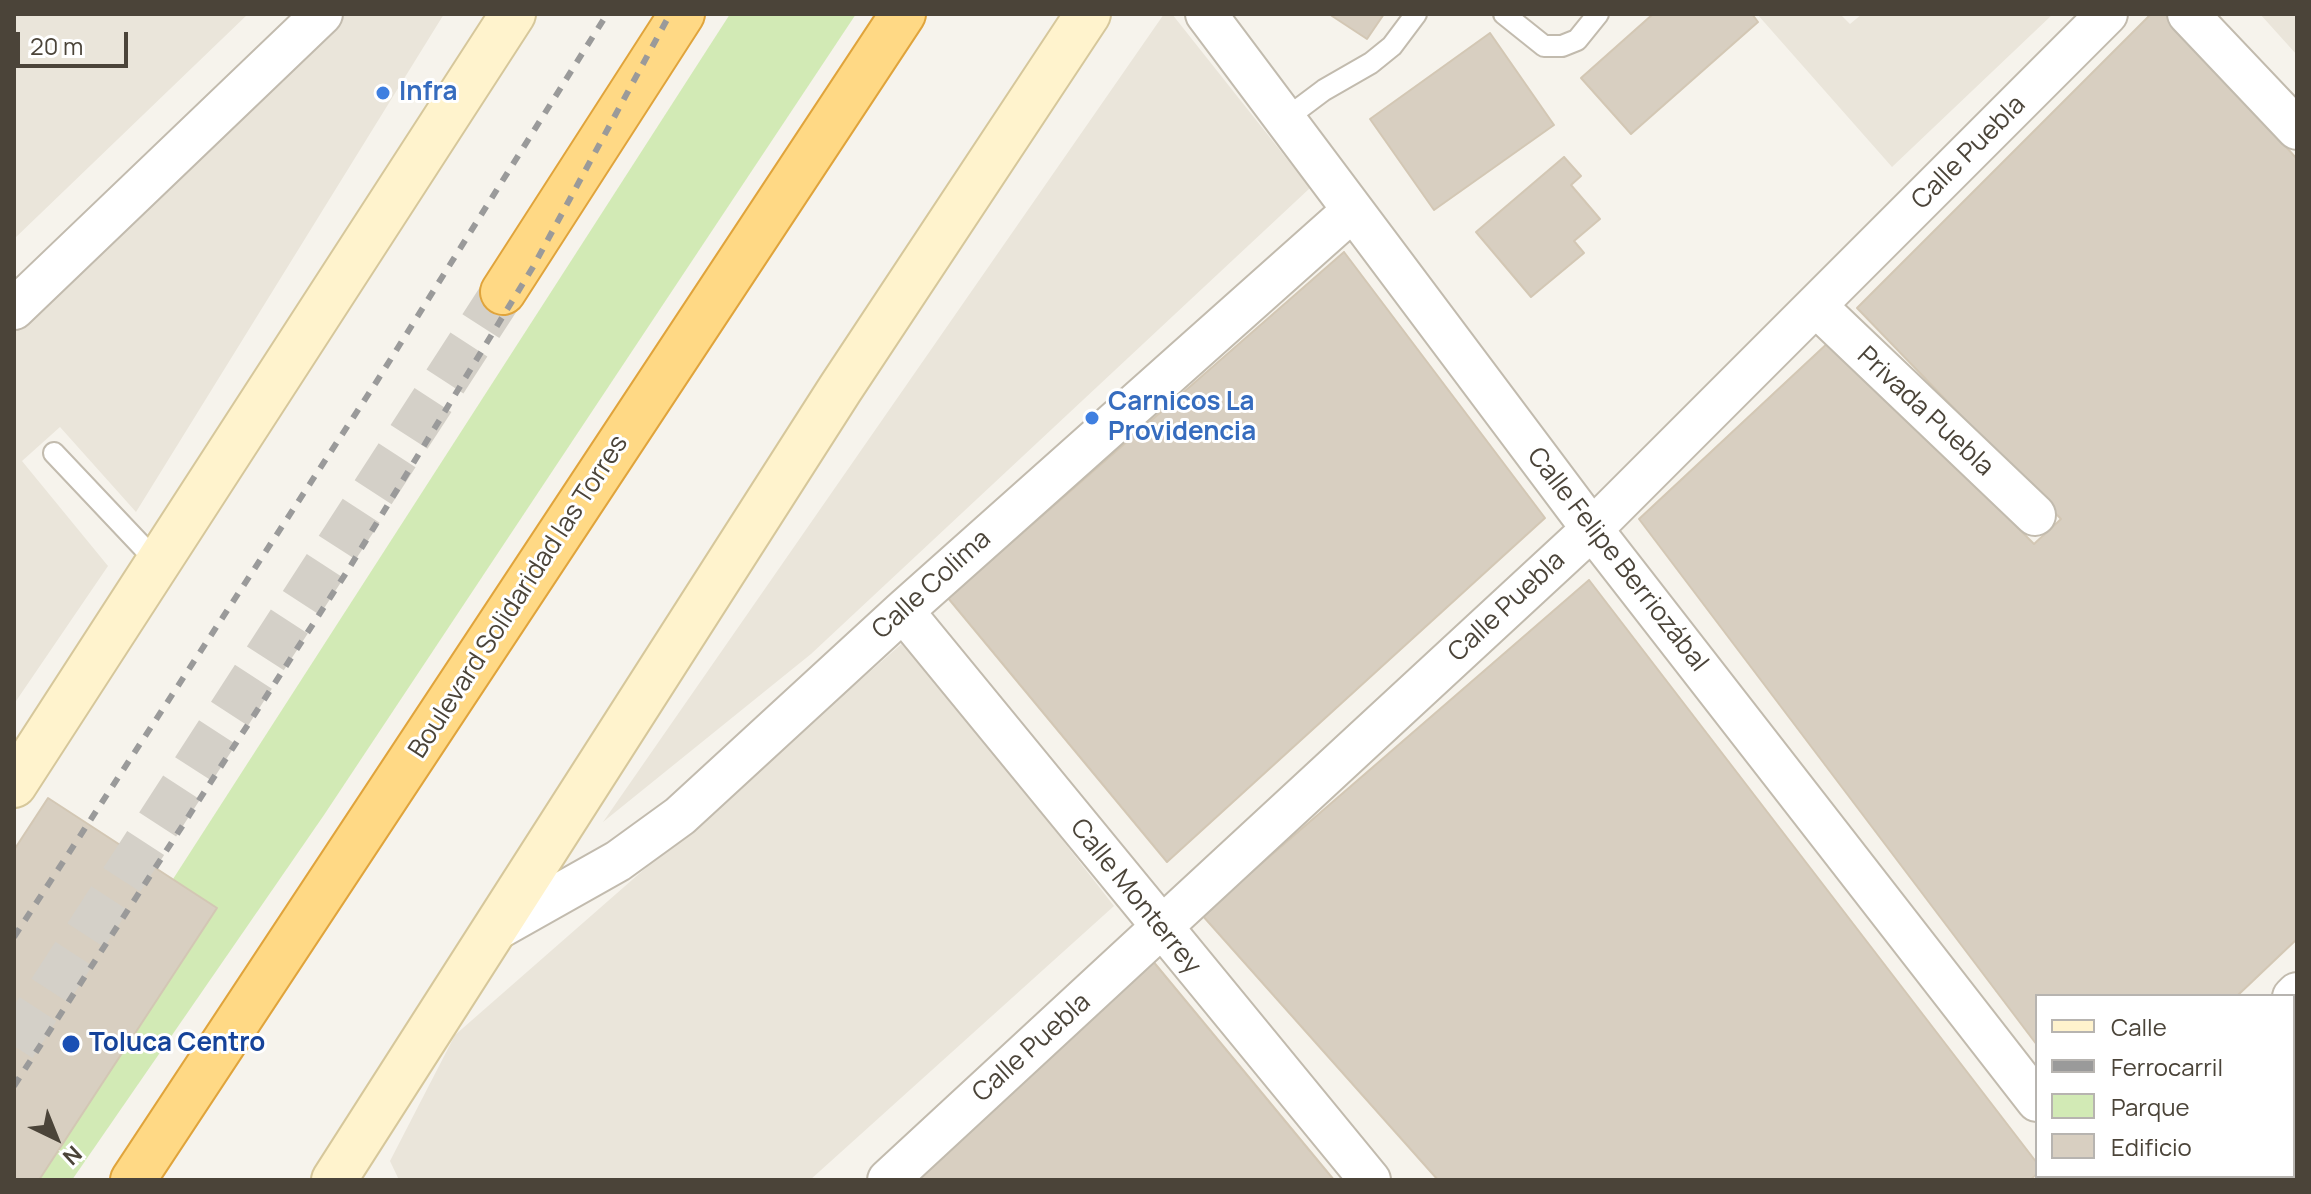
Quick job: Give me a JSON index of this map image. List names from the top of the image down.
{
  "streets": {
    "highway": ["Boulevard Solidaridad las Torres"],
    "street": [
      "Calle Puebla",
      "Privada Puebla",
      "Calle Felipe Berriozábal",
      "Calle Colima",
      "Calle Monterrey"
    ]
  },
  "crossings": [
    ["Calle Puebla", "Privada Puebla"],
    ["Calle Puebla", "Calle Felipe Berriozábal"],
    ["Calle Puebla", "Calle Monterrey"],
    ["Calle Felipe Berriozábal", "Calle Colima"],
    ["Calle Colima", "Calle Monterrey"]
  ],
  "places": ["Infra", "Carnicos La Providencia", "Toluca Centro"],
  "legend": [
    "Calle",
    "Ferrocarril",
    "Parque",
    "Edificio"
  ],
  "scale_bar": "20 m",
  "north": "bottom right"
}
